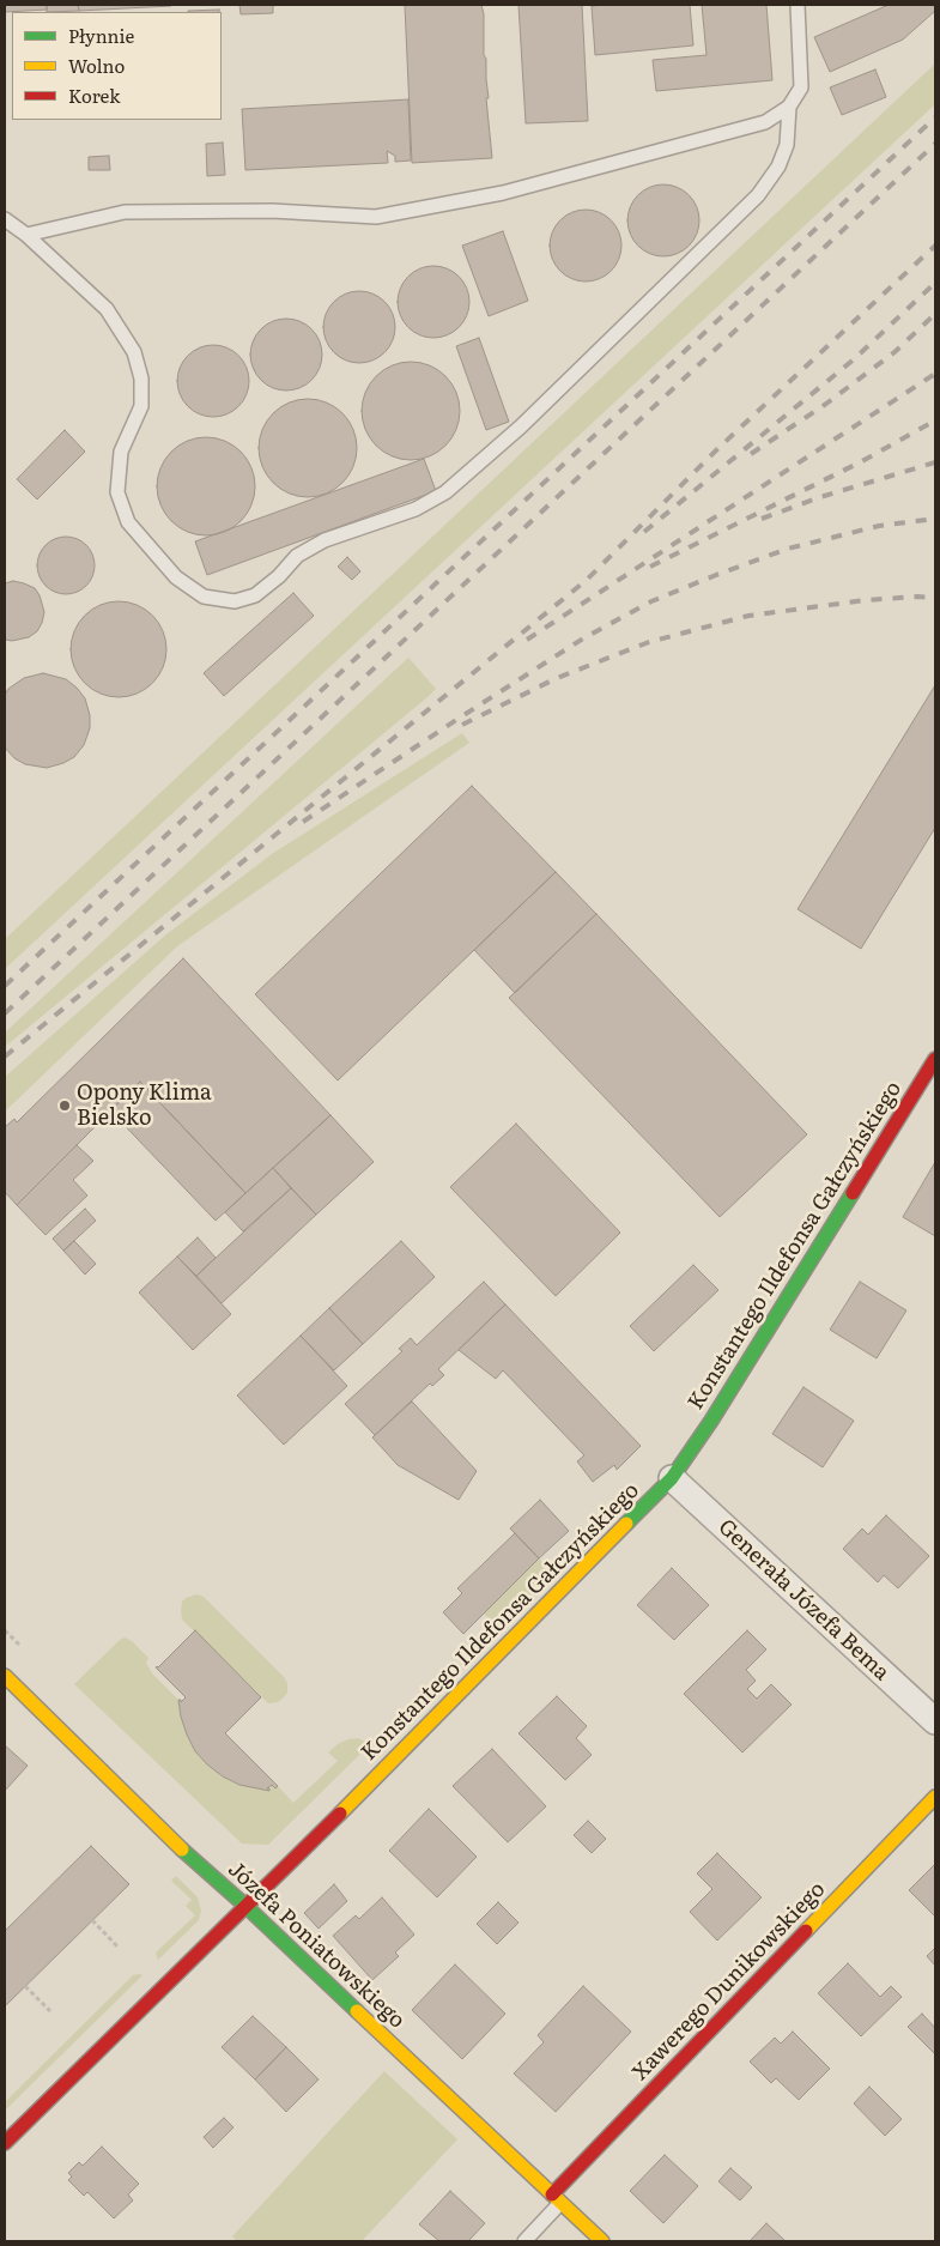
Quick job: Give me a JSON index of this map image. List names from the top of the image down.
{
  "streets": {
    "street": [
      "Konstantego Ildefonsa Gałczyńskiego",
      "Generała Józefa Bema",
      "Józefa Poniatowskiego",
      "Xawerego Dunikowskiego"
    ]
  },
  "crossings": [
    ["Konstantego Ildefonsa Gałczyńskiego", "Generała Józefa Bema"],
    ["Konstantego Ildefonsa Gałczyńskiego", "Józefa Poniatowskiego"],
    ["Józefa Poniatowskiego", "Xawerego Dunikowskiego"]
  ],
  "places": ["Opony Klima Bielsko"],
  "legend": ["Płynnie", "Wolno", "Korek"]
}
